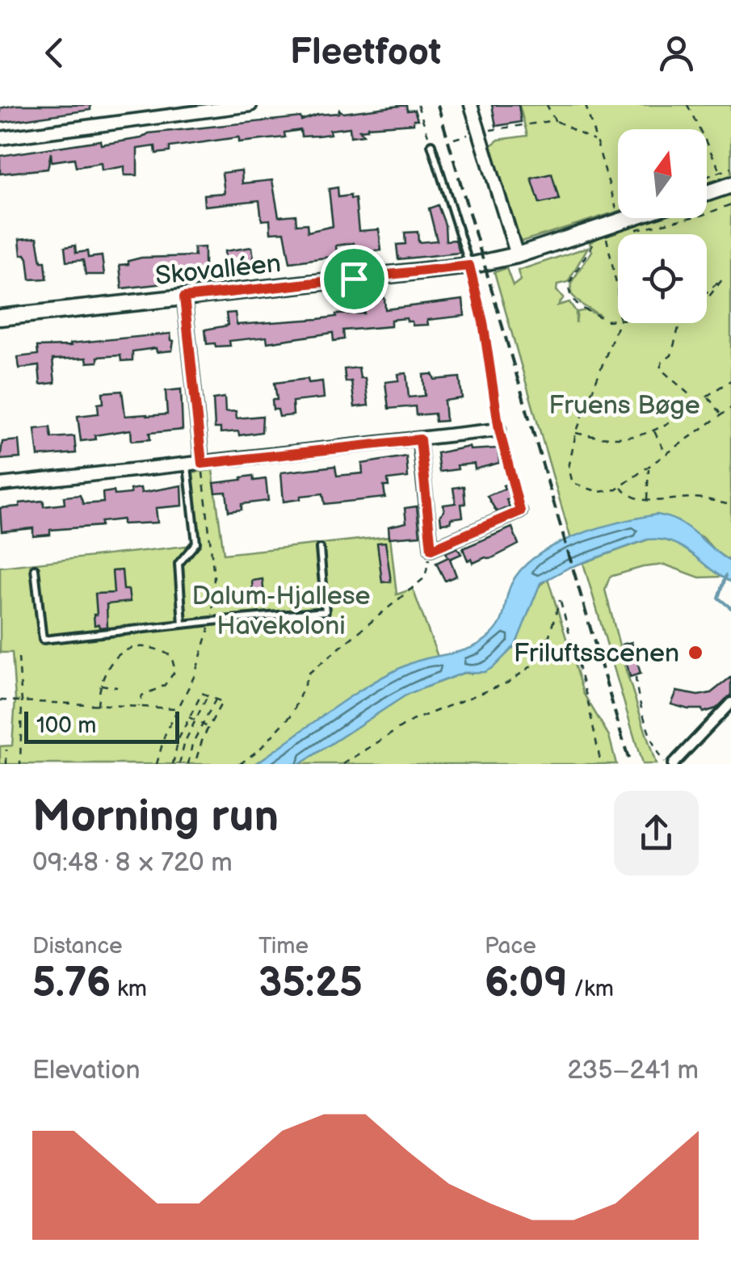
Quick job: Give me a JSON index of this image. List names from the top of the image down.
{
  "streets": {
    "street": ["Skovalléen"]
  },
  "parks": ["Fruens Bøge", "Dalum-Hjallese Havekoloni"],
  "places": ["Friluftsscenen"],
  "scale_bar": "100 m",
  "north": "top",
  "page": {
    "header": "Fleetfoot",
    "scale": "100 m",
    "heading": ["Morning run", "09:48 · 8 × 720 m"],
    "stats": [
      ["Distance", "5.76 km"],
      ["Time", "35:25"],
      ["Pace", "6:09 /km"]
    ],
    "chart": ["Elevation", "235–241 m"]
  }
}
